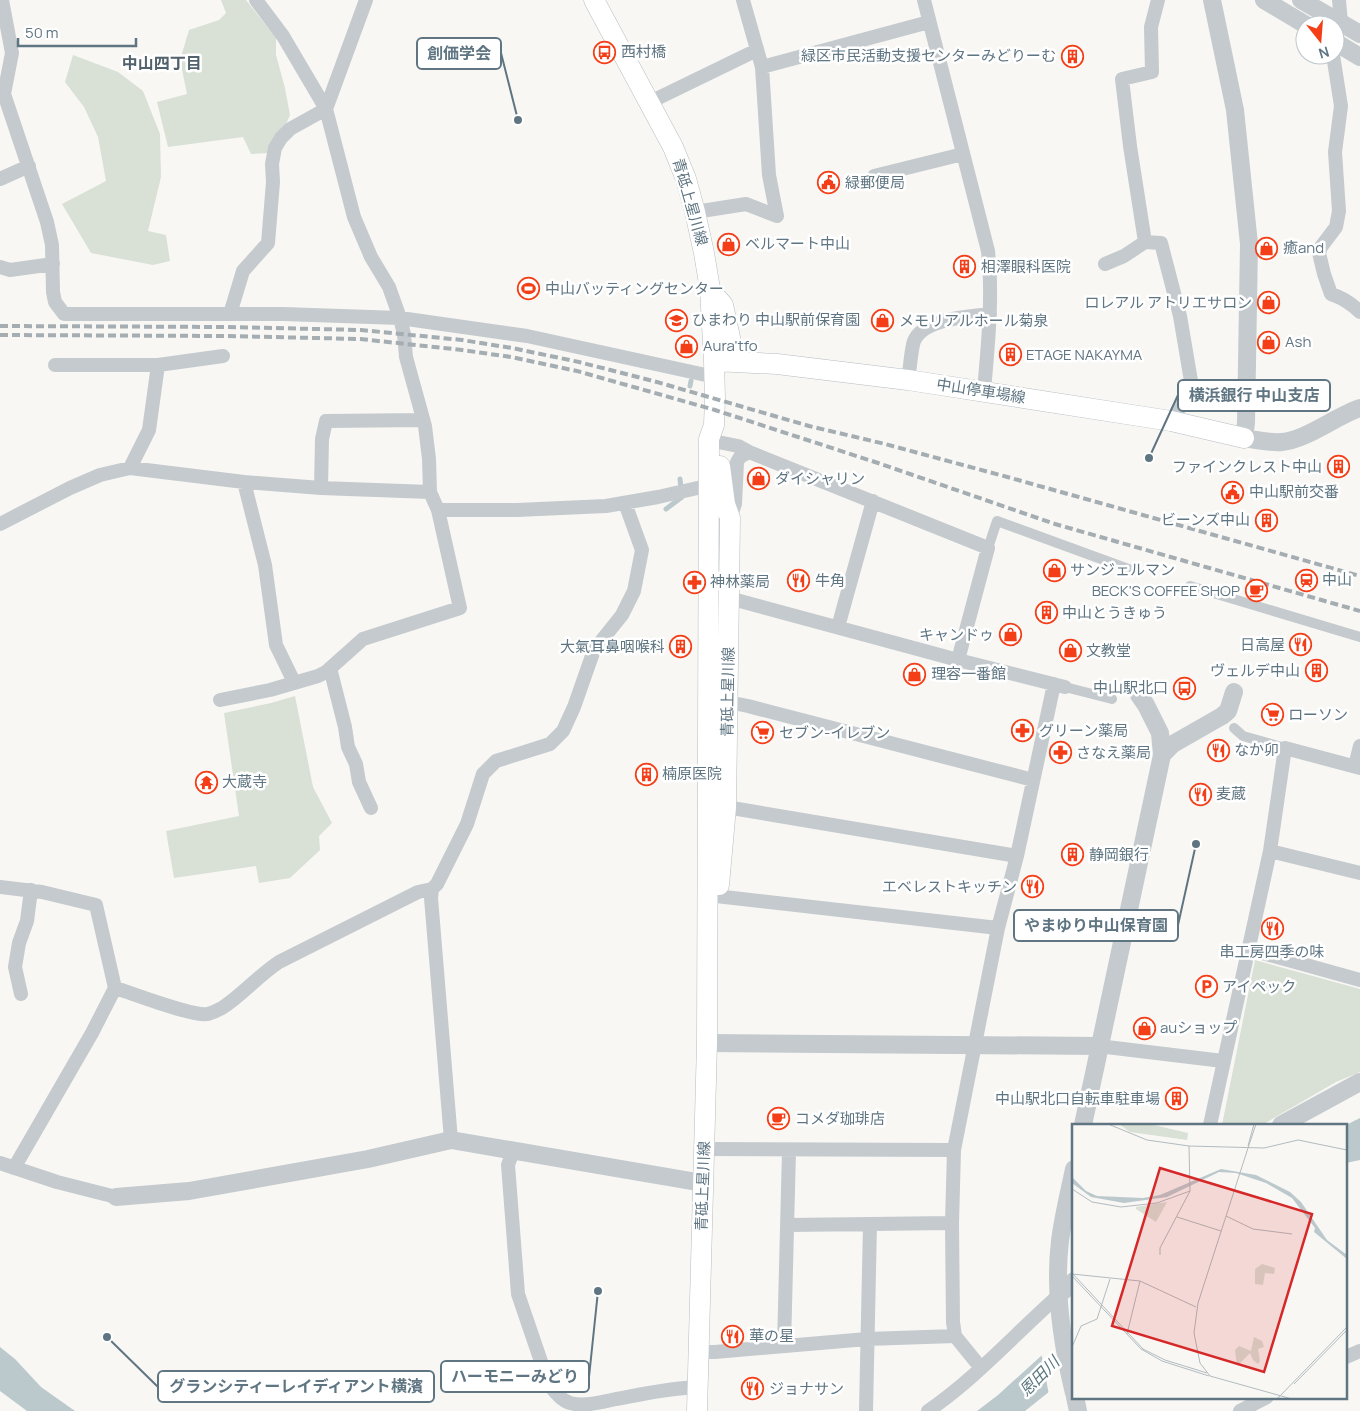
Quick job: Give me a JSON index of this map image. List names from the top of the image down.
{
  "streets": {
    "main road": ["青砥上星川線", "中山停車場線"]
  },
  "crossings": [
    ["青砥上星川線", "中山停車場線"]
  ],
  "districts": ["中山四丁目"],
  "water": ["恩田川"],
  "places": {
    "bus stop": ["西村橋", "中山駅北口"],
    "building": [
      "緑区市民活動支援センターみどりーむ",
      "相澤眼科医院",
      "ETAGE NAKAYMA",
      "ファインクレスト中山",
      "ビーンズ中山",
      "中山とうきゅう",
      "大氣耳鼻咽喉科",
      "ヴェルデ中山",
      "楠原医院",
      "静岡銀行",
      "中山駅北口自転車駐車場"
    ],
    "other": [
      "創価学会",
      "横浜銀行 中山支店",
      "やまゆり中山保育園",
      "ハーモニーみどり",
      "グランシティーレイディアント横濱"
    ],
    "public building": ["緑郵便局", "中山駅前交番"],
    "shop": [
      "ベルマート中山",
      "癒and",
      "ロレアル アトリエサロン",
      "メモリアルホール菊泉",
      "Ash",
      "Aura'tfo",
      "ダイシャリン",
      "サンジェルマン",
      "キャンドゥ",
      "文教堂",
      "理容一番館",
      "auショップ"
    ],
    "sports": ["中山バッティングセンター"],
    "school or university": ["ひまわり 中山駅前保育園"],
    "station": ["中山"],
    "restaurant": [
      "牛角",
      "日高屋",
      "なか卯",
      "麦蔵",
      "エベレストキッチン",
      "串工房四季の味",
      "華の星",
      "ジョナサン"
    ],
    "pharmacy": ["神林薬局", "グリーン薬局", "さなえ薬局"],
    "cafe": ["BECK'S COFFEE SHOP", "コメダ珈琲店"],
    "supermarket": ["ローソン", "セブン-イレブン"],
    "temple": ["大蔵寺"],
    "parking": ["アイペック"]
  },
  "scale_bar": "50 m",
  "north": "bottom"
}
